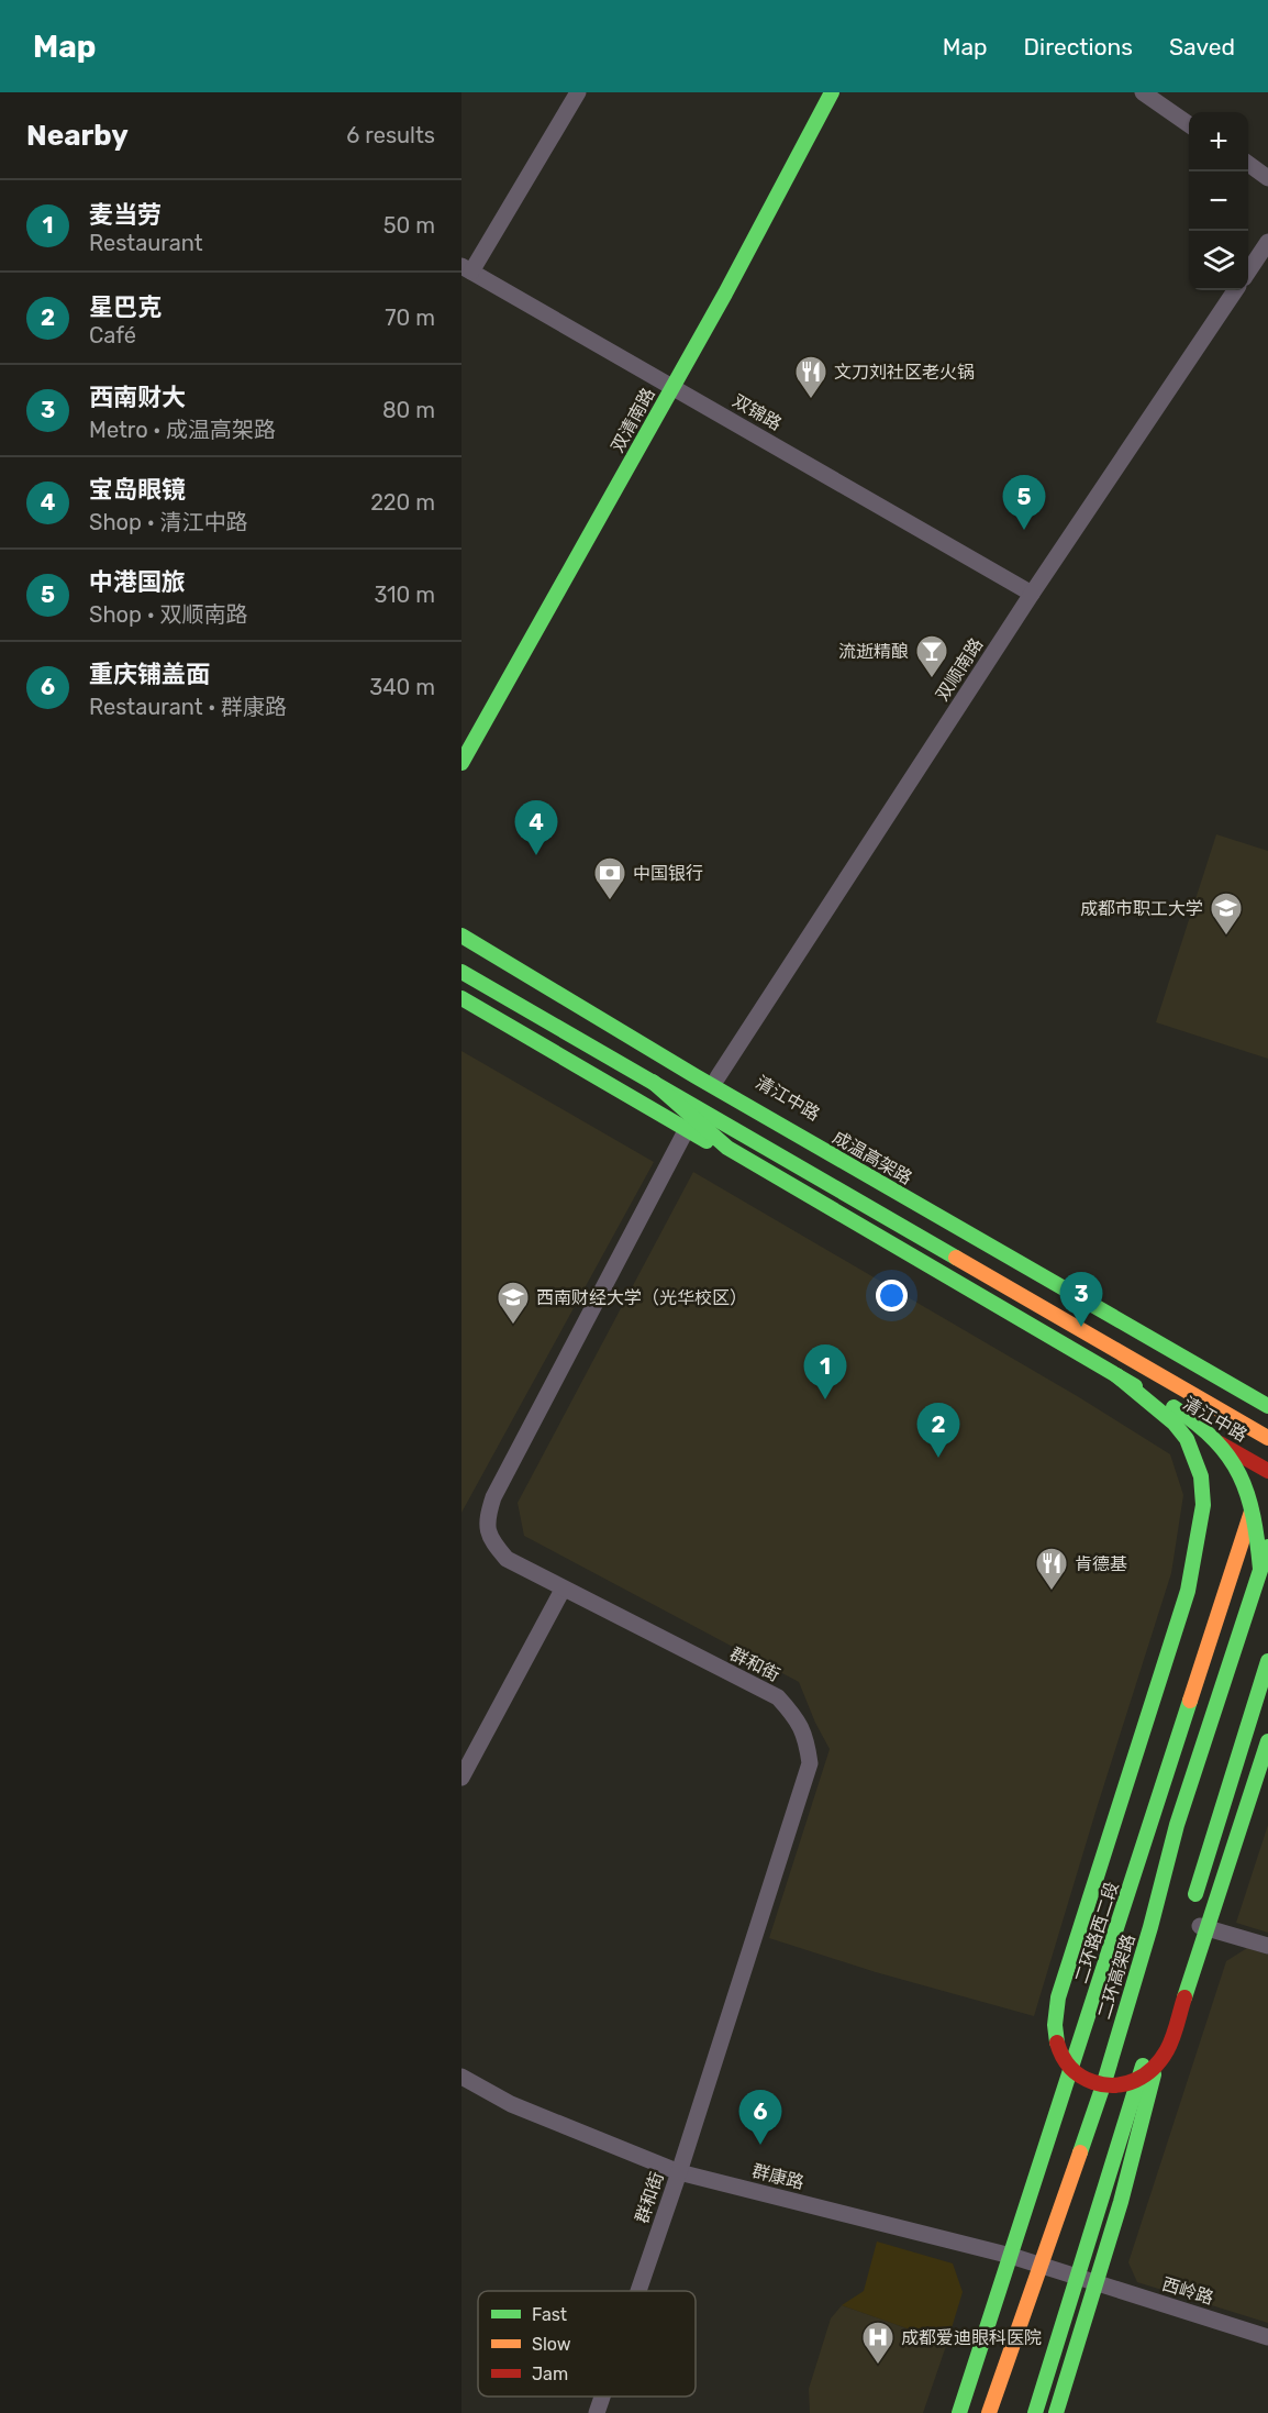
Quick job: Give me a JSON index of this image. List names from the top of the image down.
{
  "streets": {
    "main road": [
      "双清南路",
      "清江中路",
      "成温高架路",
      "二环路西二段",
      "二环高架路"
    ],
    "street": [
      "双锦路",
      "双顺南路",
      "群和街",
      "群康路",
      "西岭路"
    ]
  },
  "crossings": [
    ["双锦路", "双清南路"],
    ["双锦路", "双顺南路"],
    ["双顺南路", "清江中路"],
    ["清江中路", "群和街"],
    ["清江中路", "二环路西二段"],
    ["群和街", "群康路"],
    ["二环路西二段", "群康路"],
    ["群康路", "西岭路"]
  ],
  "places": {
    "restaurant": ["文刀刘社区老火锅", "肯德基"],
    "bar": ["流逝精酿"],
    "bank": ["中国银行"],
    "school or university": ["成都市职工大学", "西南财经大学（光华校区）"],
    "hospital": ["成都爱迪眼科医院"]
  },
  "legend": ["Fast", "Slow", "Jam"],
  "page": {
    "header": "Map",
    "nav": ["Map", "Directions", "Saved"],
    "heading": ["Nearby", "6 results"],
    "map_buttons": ["+", "−"],
    "list": [
      {
        "mark": "1",
        "name": "麦当劳",
        "note": "Restaurant",
        "value": "50 m"
      },
      {
        "mark": "2",
        "name": "星巴克",
        "note": "Café",
        "value": "70 m"
      },
      {
        "mark": "3",
        "name": "西南财大",
        "note": "Metro · 成温高架路",
        "value": "80 m"
      },
      {
        "mark": "4",
        "name": "宝岛眼镜",
        "note": "Shop · 清江中路",
        "value": "220 m"
      },
      {
        "mark": "5",
        "name": "中港国旅",
        "note": "Shop · 双顺南路",
        "value": "310 m"
      },
      {
        "mark": "6",
        "name": "重庆铺盖面",
        "note": "Restaurant · 群康路",
        "value": "340 m"
      }
    ],
    "pins": [
      "5",
      "4",
      "3",
      "1",
      "2",
      "6"
    ]
  }
}
